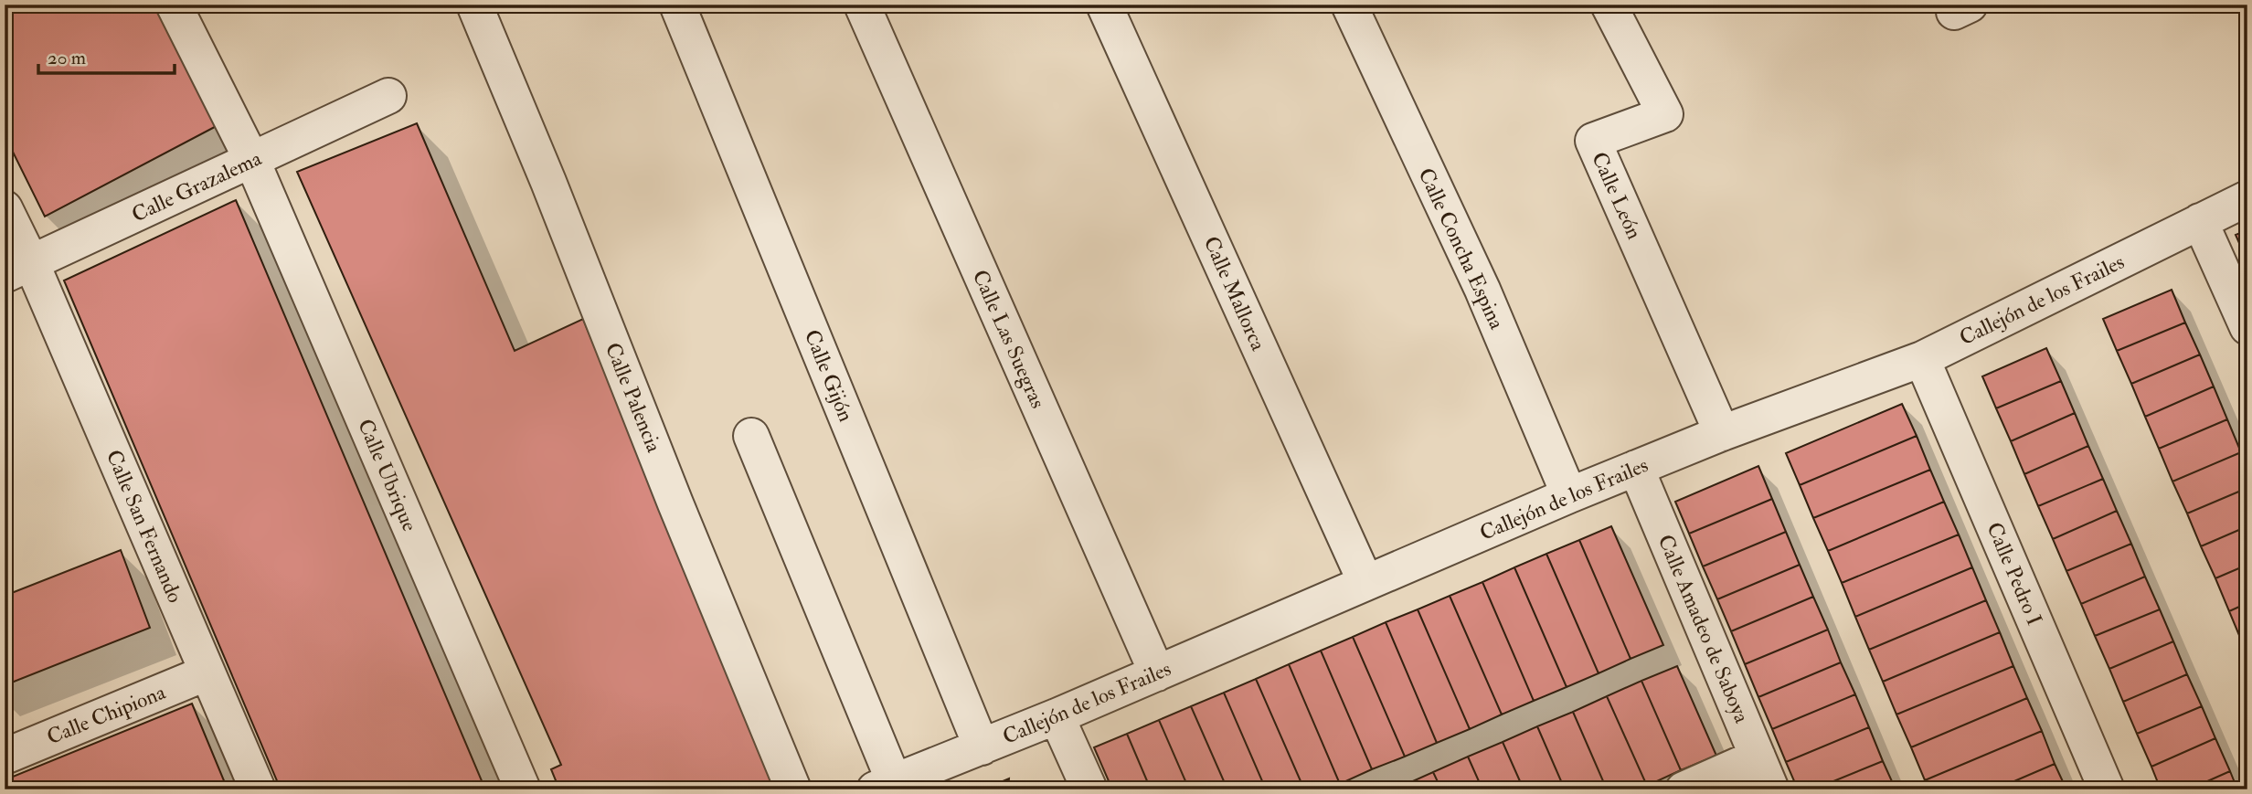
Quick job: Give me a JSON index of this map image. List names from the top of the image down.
{
  "streets": {
    "street": [
      "Calle Grazalema",
      "Calle León",
      "Calle Concha Espina",
      "Calle Mallorca",
      "Callejón de los Frailes",
      "Calle Las Suegras",
      "Calle Gijón",
      "Calle Palencia",
      "Calle Ubrique",
      "Calle San Fernando",
      "Calle Pedro I",
      "Calle Amadeo de Saboya",
      "Calle Chipiona"
    ]
  },
  "crossings": [
    ["Calle Grazalema", "Calle Ubrique"],
    ["Calle Grazalema", "Calle San Fernando"],
    ["Calle León", "Callejón de los Frailes"],
    ["Calle Concha Espina", "Callejón de los Frailes"],
    ["Calle Mallorca", "Callejón de los Frailes"],
    ["Callejón de los Frailes", "Calle Las Suegras"],
    ["Callejón de los Frailes", "Calle Gijón"],
    ["Callejón de los Frailes", "Calle Pedro I"],
    ["Callejón de los Frailes", "Calle Amadeo de Saboya"],
    ["Calle San Fernando", "Calle Chipiona"]
  ],
  "scale_bar": "20 m"
}
